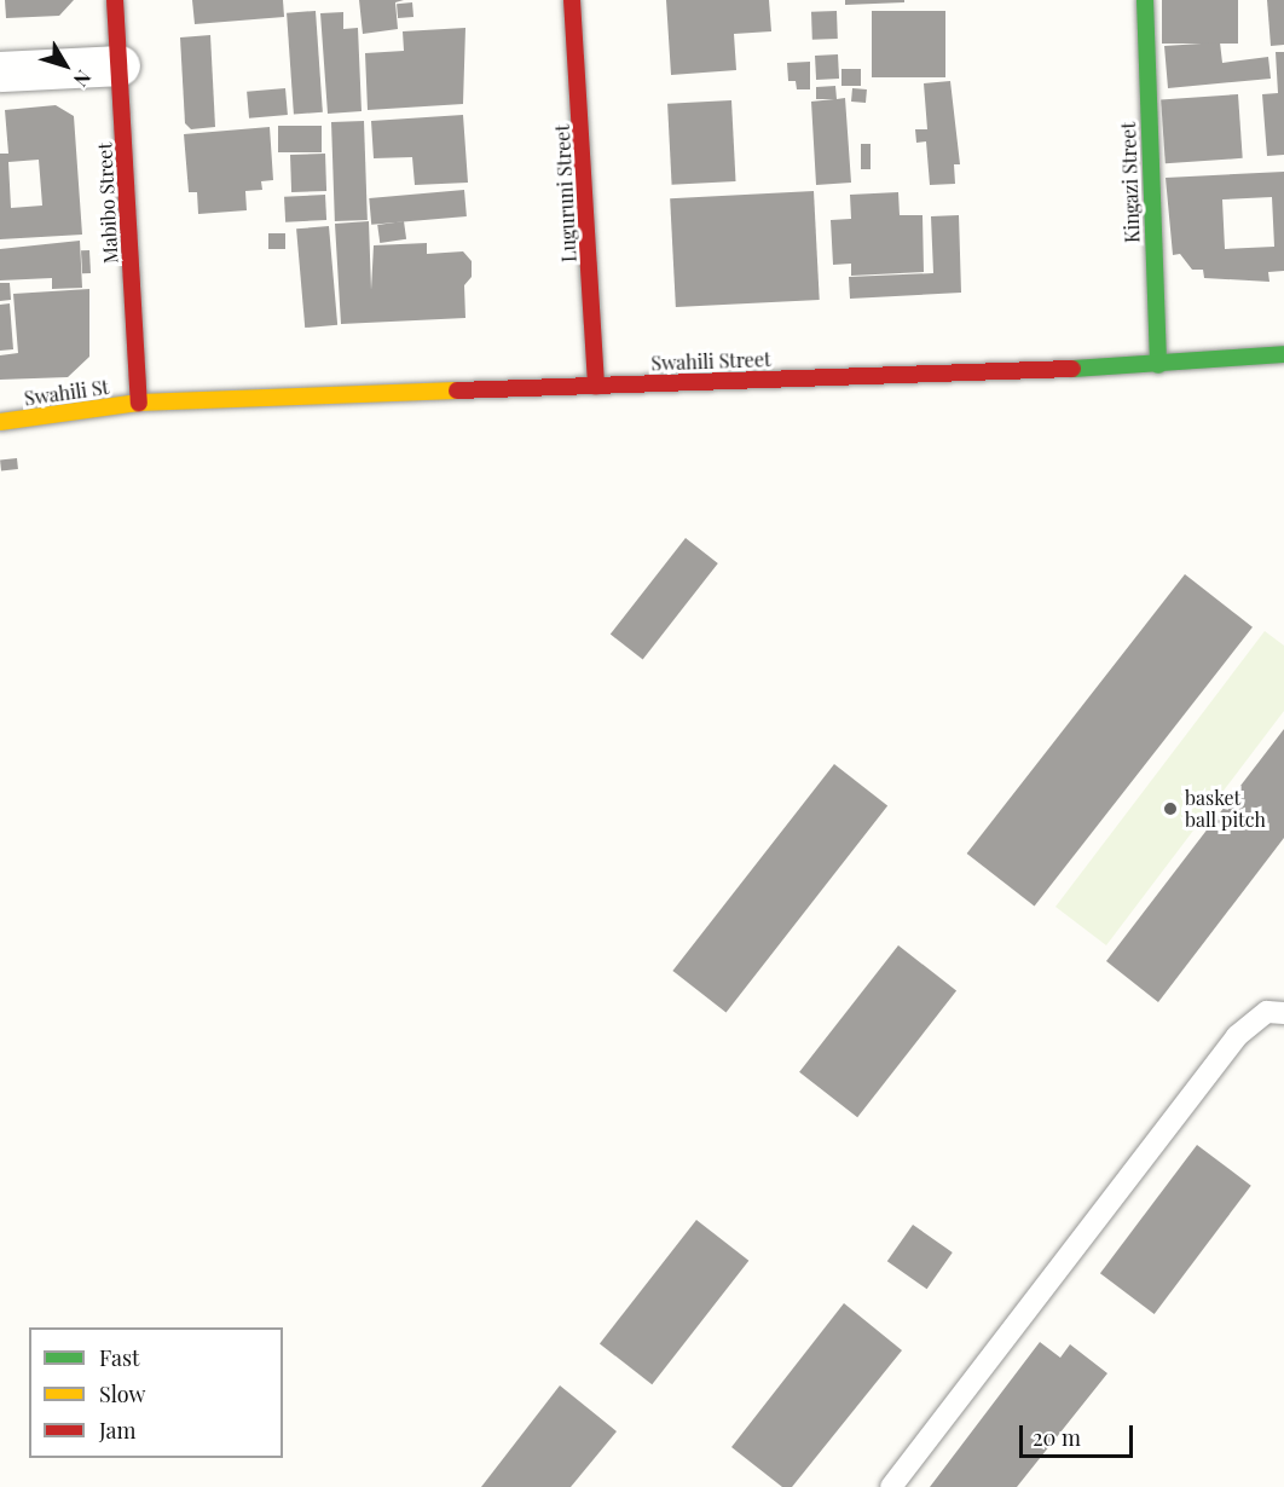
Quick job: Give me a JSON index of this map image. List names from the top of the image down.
{
  "streets": {
    "street": [
      "Kingazi Street",
      "Luguruni Street",
      "Mabibo Street",
      "Swahili Street",
      "Swahili St"
    ]
  },
  "crossings": [
    ["Kingazi Street", "Swahili Street"],
    ["Luguruni Street", "Swahili Street"],
    ["Mabibo Street", "Swahili Street"],
    ["Mabibo Street", "Swahili St"],
    ["Swahili Street", "Swahili St"]
  ],
  "places": ["basket ball pitch"],
  "legend": ["Fast", "Slow", "Jam"],
  "scale_bar": "20 m",
  "north": "bottom right"
}
